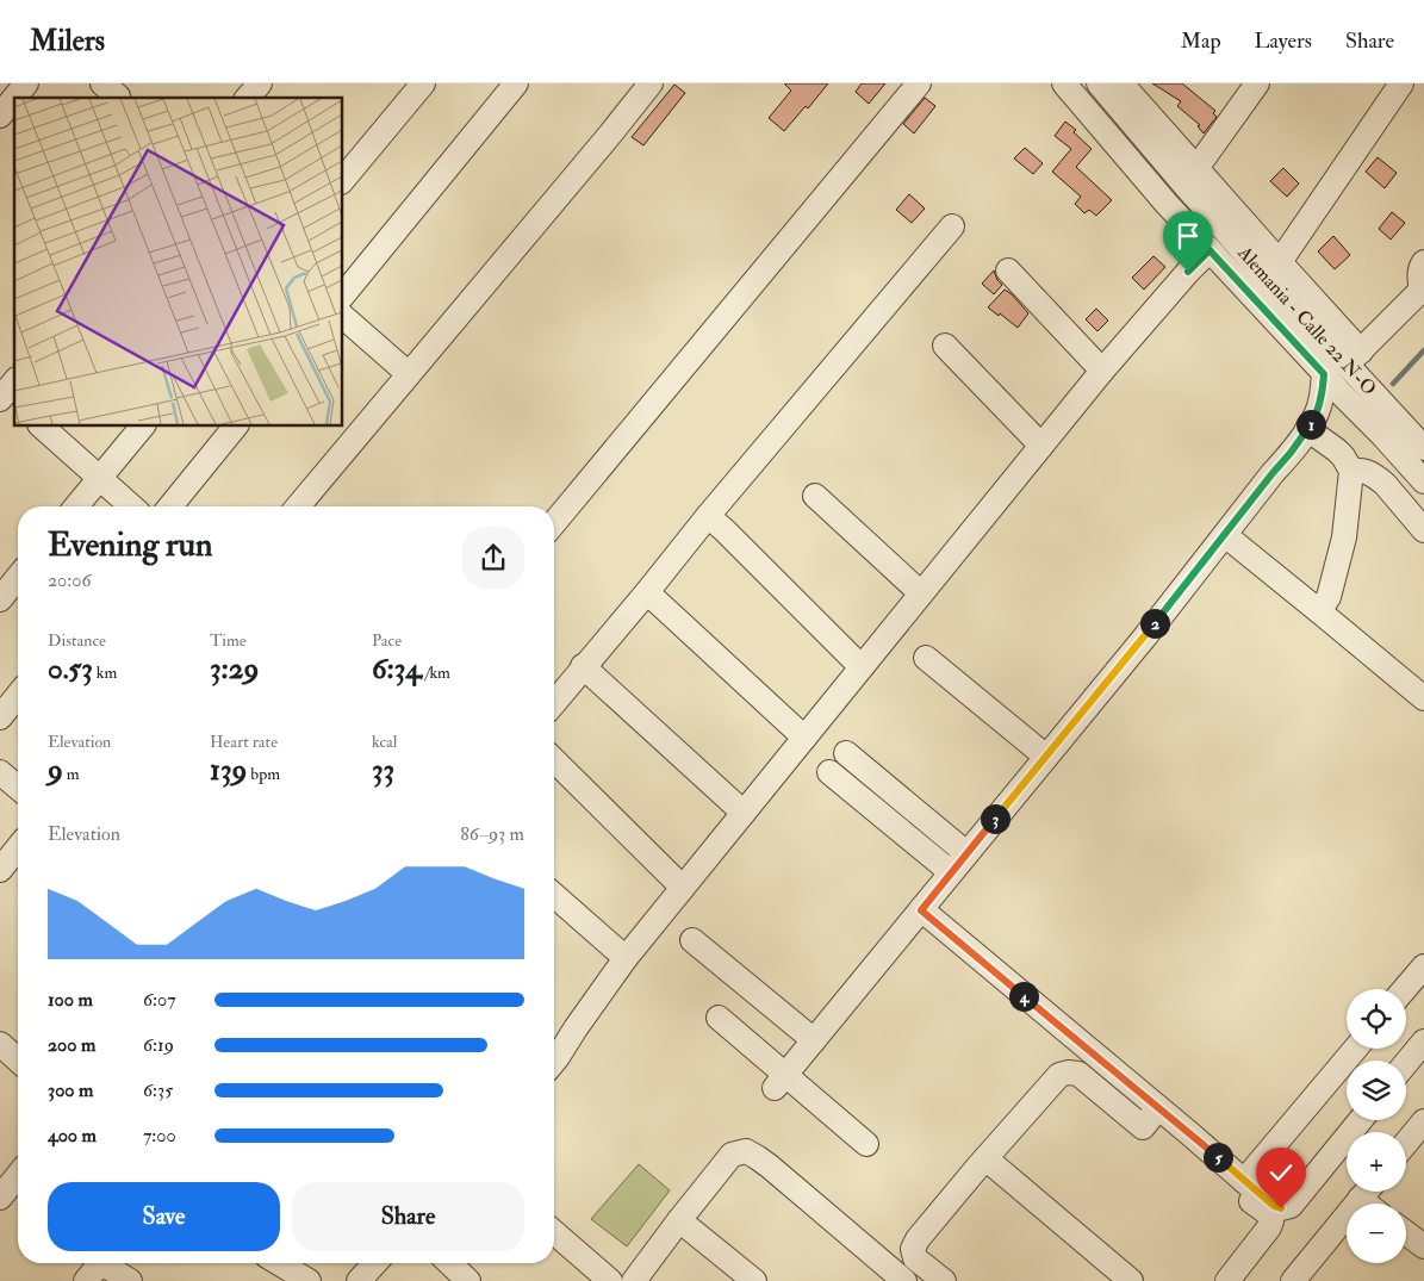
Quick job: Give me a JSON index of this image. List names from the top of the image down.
{
  "streets": {
    "street": ["Alemania - Calle 22 N-O"]
  },
  "page": {
    "header": "Milers",
    "nav": ["Map", "Layers", "Share"],
    "pins": [
      "1",
      "2",
      "3",
      "4",
      "5"
    ],
    "heading": ["Evening run", "20:06"],
    "stats": [
      ["Distance", "0.53 km"],
      ["Time", "3:29"],
      ["Pace", "6:34 /km"],
      ["Elevation", "9 m"],
      ["Heart rate", "139 bpm"],
      ["kcal", "33"]
    ],
    "chart": ["Elevation", "86–93 m"],
    "list": [
      {
        "name": "100 m",
        "note": "6:07"
      },
      {
        "name": "200 m",
        "note": "6:19"
      },
      {
        "name": "300 m",
        "note": "6:35"
      },
      {
        "name": "400 m",
        "note": "7:00"
      }
    ],
    "map_buttons": ["+", "−"],
    "buttons": ["Save", "Share"]
  }
}
